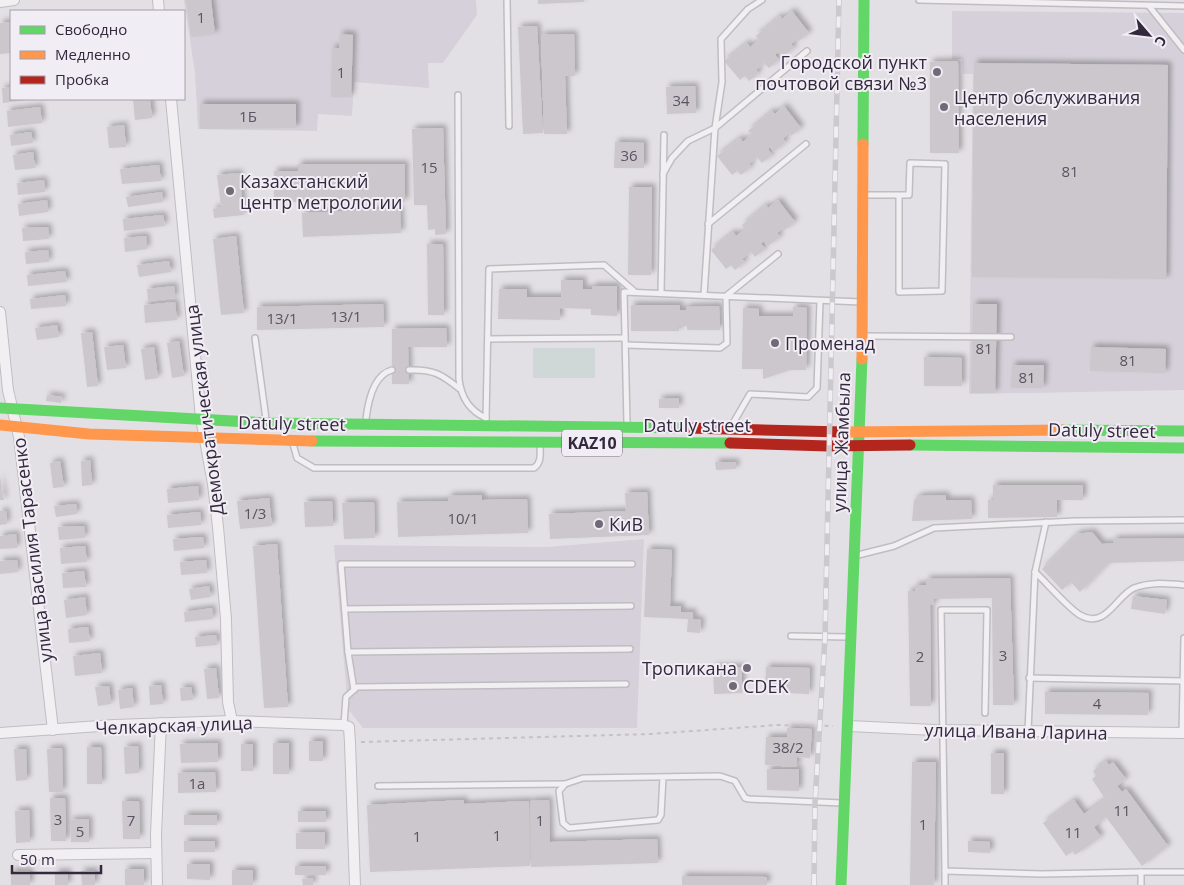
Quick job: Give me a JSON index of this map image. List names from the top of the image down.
{
  "streets": {
    "main road": ["Datuly street", "улица Жамбыла", "KAZ10"],
    "street": [
      "Демократическая улица",
      "улица Василия Тарасенко",
      "Челкарская улица",
      "улица Ивана Ларина"
    ]
  },
  "crossings": [
    ["Демократическая улица", "Datuly street"],
    ["Демократическая улица", "Челкарская улица"],
    ["Datuly street", "улица Жамбыла"],
    ["Datuly street", "улица Василия Тарасенко"],
    ["улица Жамбыла", "улица Ивана Ларина"],
    ["улица Василия Тарасенко", "Челкарская улица"]
  ],
  "places": [
    "Городской пункт почтовой связи №3",
    "Центр обслуживания наcеления",
    "Казахстанский центр метрологии",
    "Променад",
    "КиВ",
    "Тропикана",
    "CDEK"
  ],
  "house_numbers": [
    "1",
    "1",
    "34",
    "1Б",
    "36",
    "15",
    "81",
    "13/1",
    "13/1",
    "81",
    "81",
    "81",
    "1/3",
    "10/1",
    "3",
    "2",
    "4",
    "38/2",
    "1а",
    "11",
    "3",
    "7",
    "1",
    "1",
    "5",
    "11",
    "1",
    "1"
  ],
  "legend": ["Свободно", "Медленно", "Пробка"],
  "scale_bar": "50 m",
  "north": "bottom right"
}
